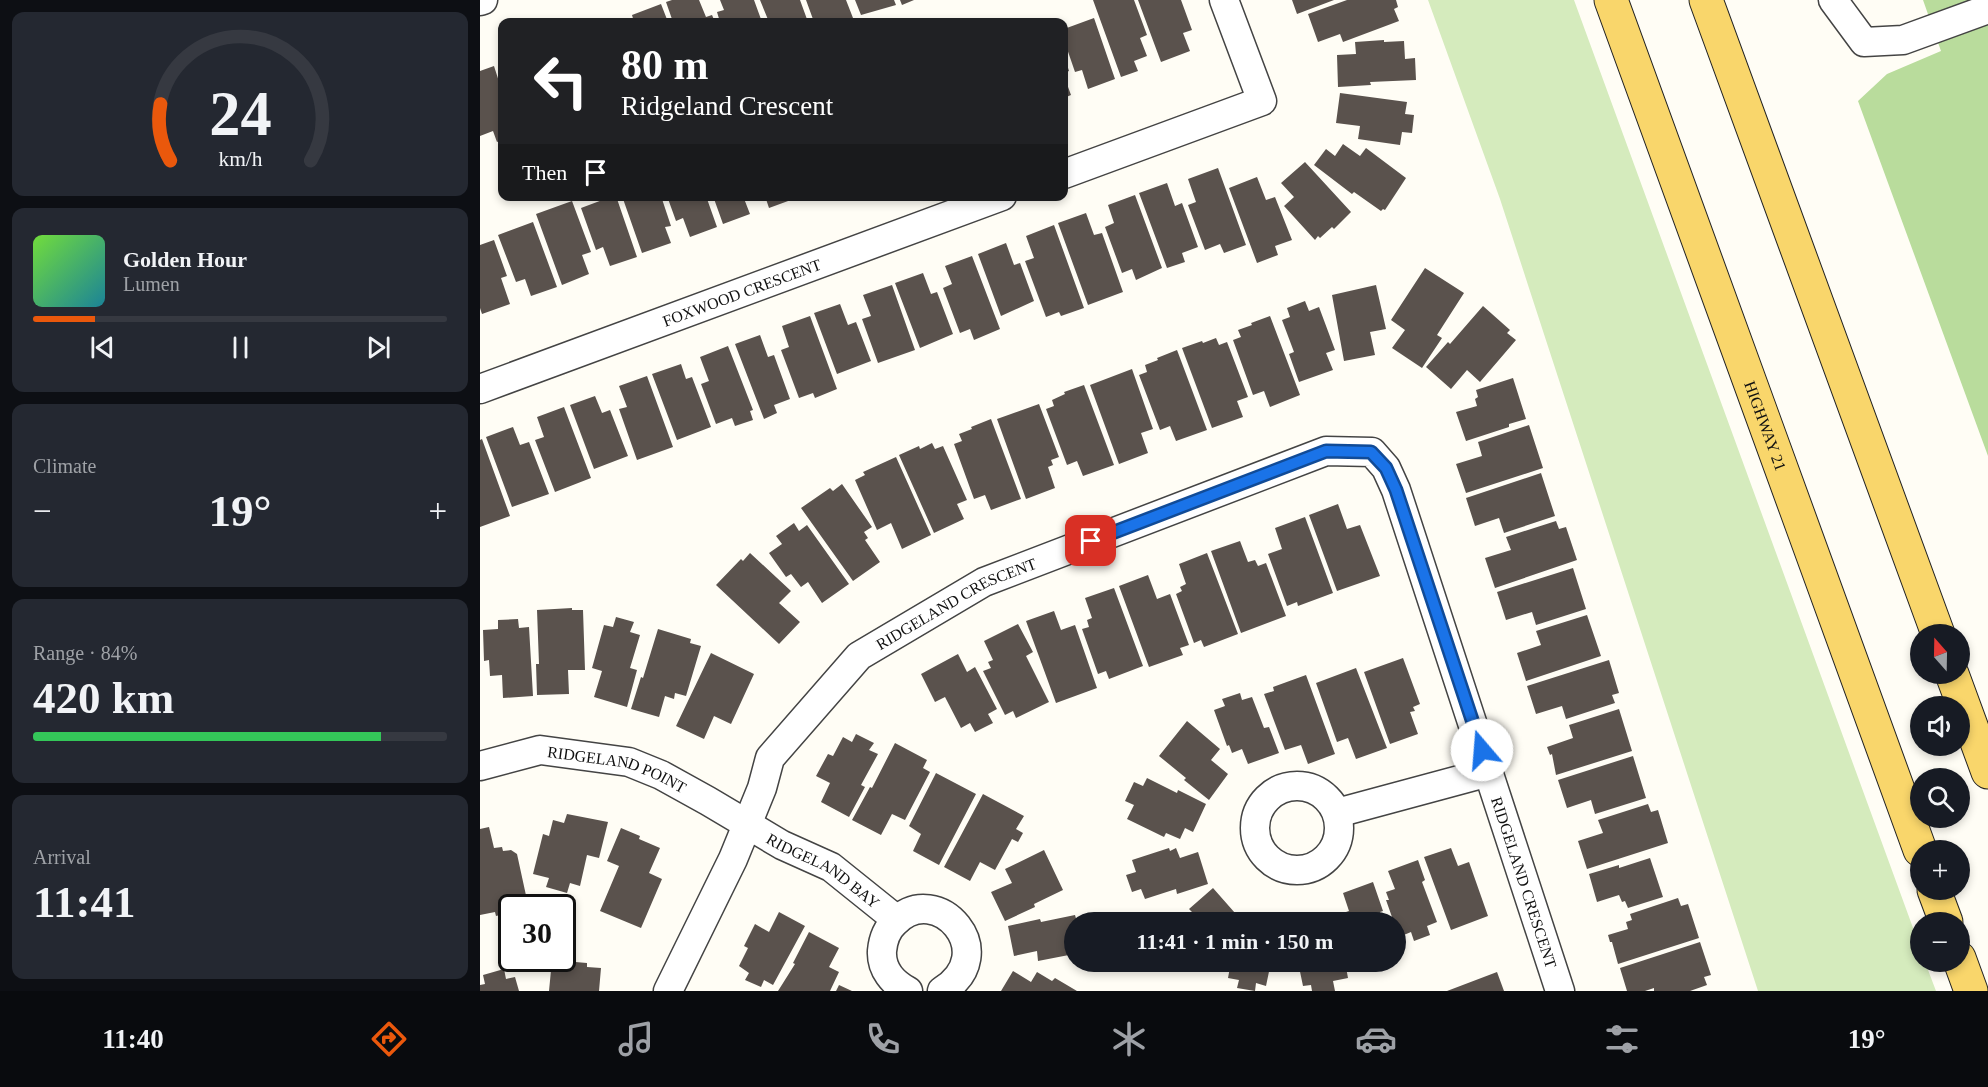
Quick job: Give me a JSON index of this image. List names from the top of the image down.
{
  "streets": {
    "main road": ["HIGHWAY 21"],
    "street": [
      "FOXWOOD CRESCENT",
      "RIDGELAND CRESCENT",
      "RIDGELAND POINT",
      "RIDGELAND BAY"
    ]
  },
  "crossings": [
    ["RIDGELAND CRESCENT", "RIDGELAND POINT"],
    ["RIDGELAND CRESCENT", "RIDGELAND BAY"],
    ["RIDGELAND POINT", "RIDGELAND BAY"]
  ],
  "north": "top",
  "page": {
    "turn": ["80 m", "Ridgeland Crescent"],
    "then": "Then",
    "song": ["Golden Hour", "Lumen"],
    "tile": [
      "Climate",
      ["Range · 84%", "420 km"],
      ["Arrival", "11:41"]
    ],
    "heat": ["−", "19°", "+"],
    "map_buttons": ["+", "−"],
    "limit": "30",
    "trip": "11:41 · 1 min · 150 m",
    "tabs": ["11:40", "19°"],
    "gauge": ["24", "km/h"]
  }
}
